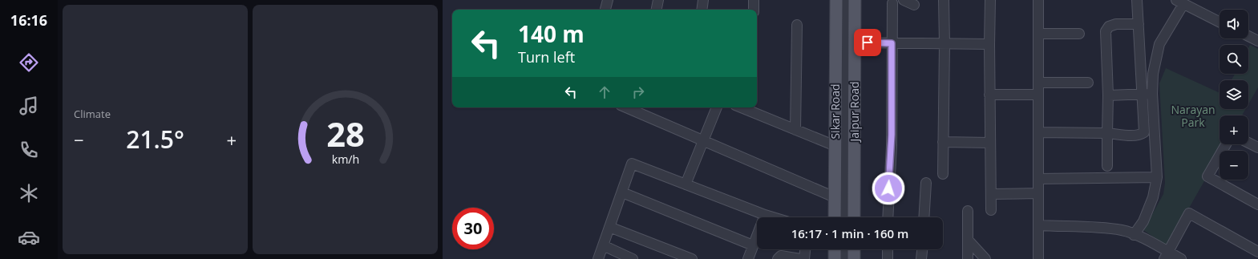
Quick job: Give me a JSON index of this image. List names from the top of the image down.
{
  "streets": {
    "main road": ["Sikar Road", "Jaipur Road"]
  },
  "parks": ["Narayan Park"],
  "page": {
    "tabs": "16:16",
    "tile": "Climate",
    "map_buttons": ["+", "−"],
    "turn": ["140 m", "Turn left"],
    "heat": ["−", "21.5°", "+"],
    "limit": "30",
    "trip": "16:17 · 1 min · 160 m",
    "gauge": ["28", "km/h"]
  }
}
